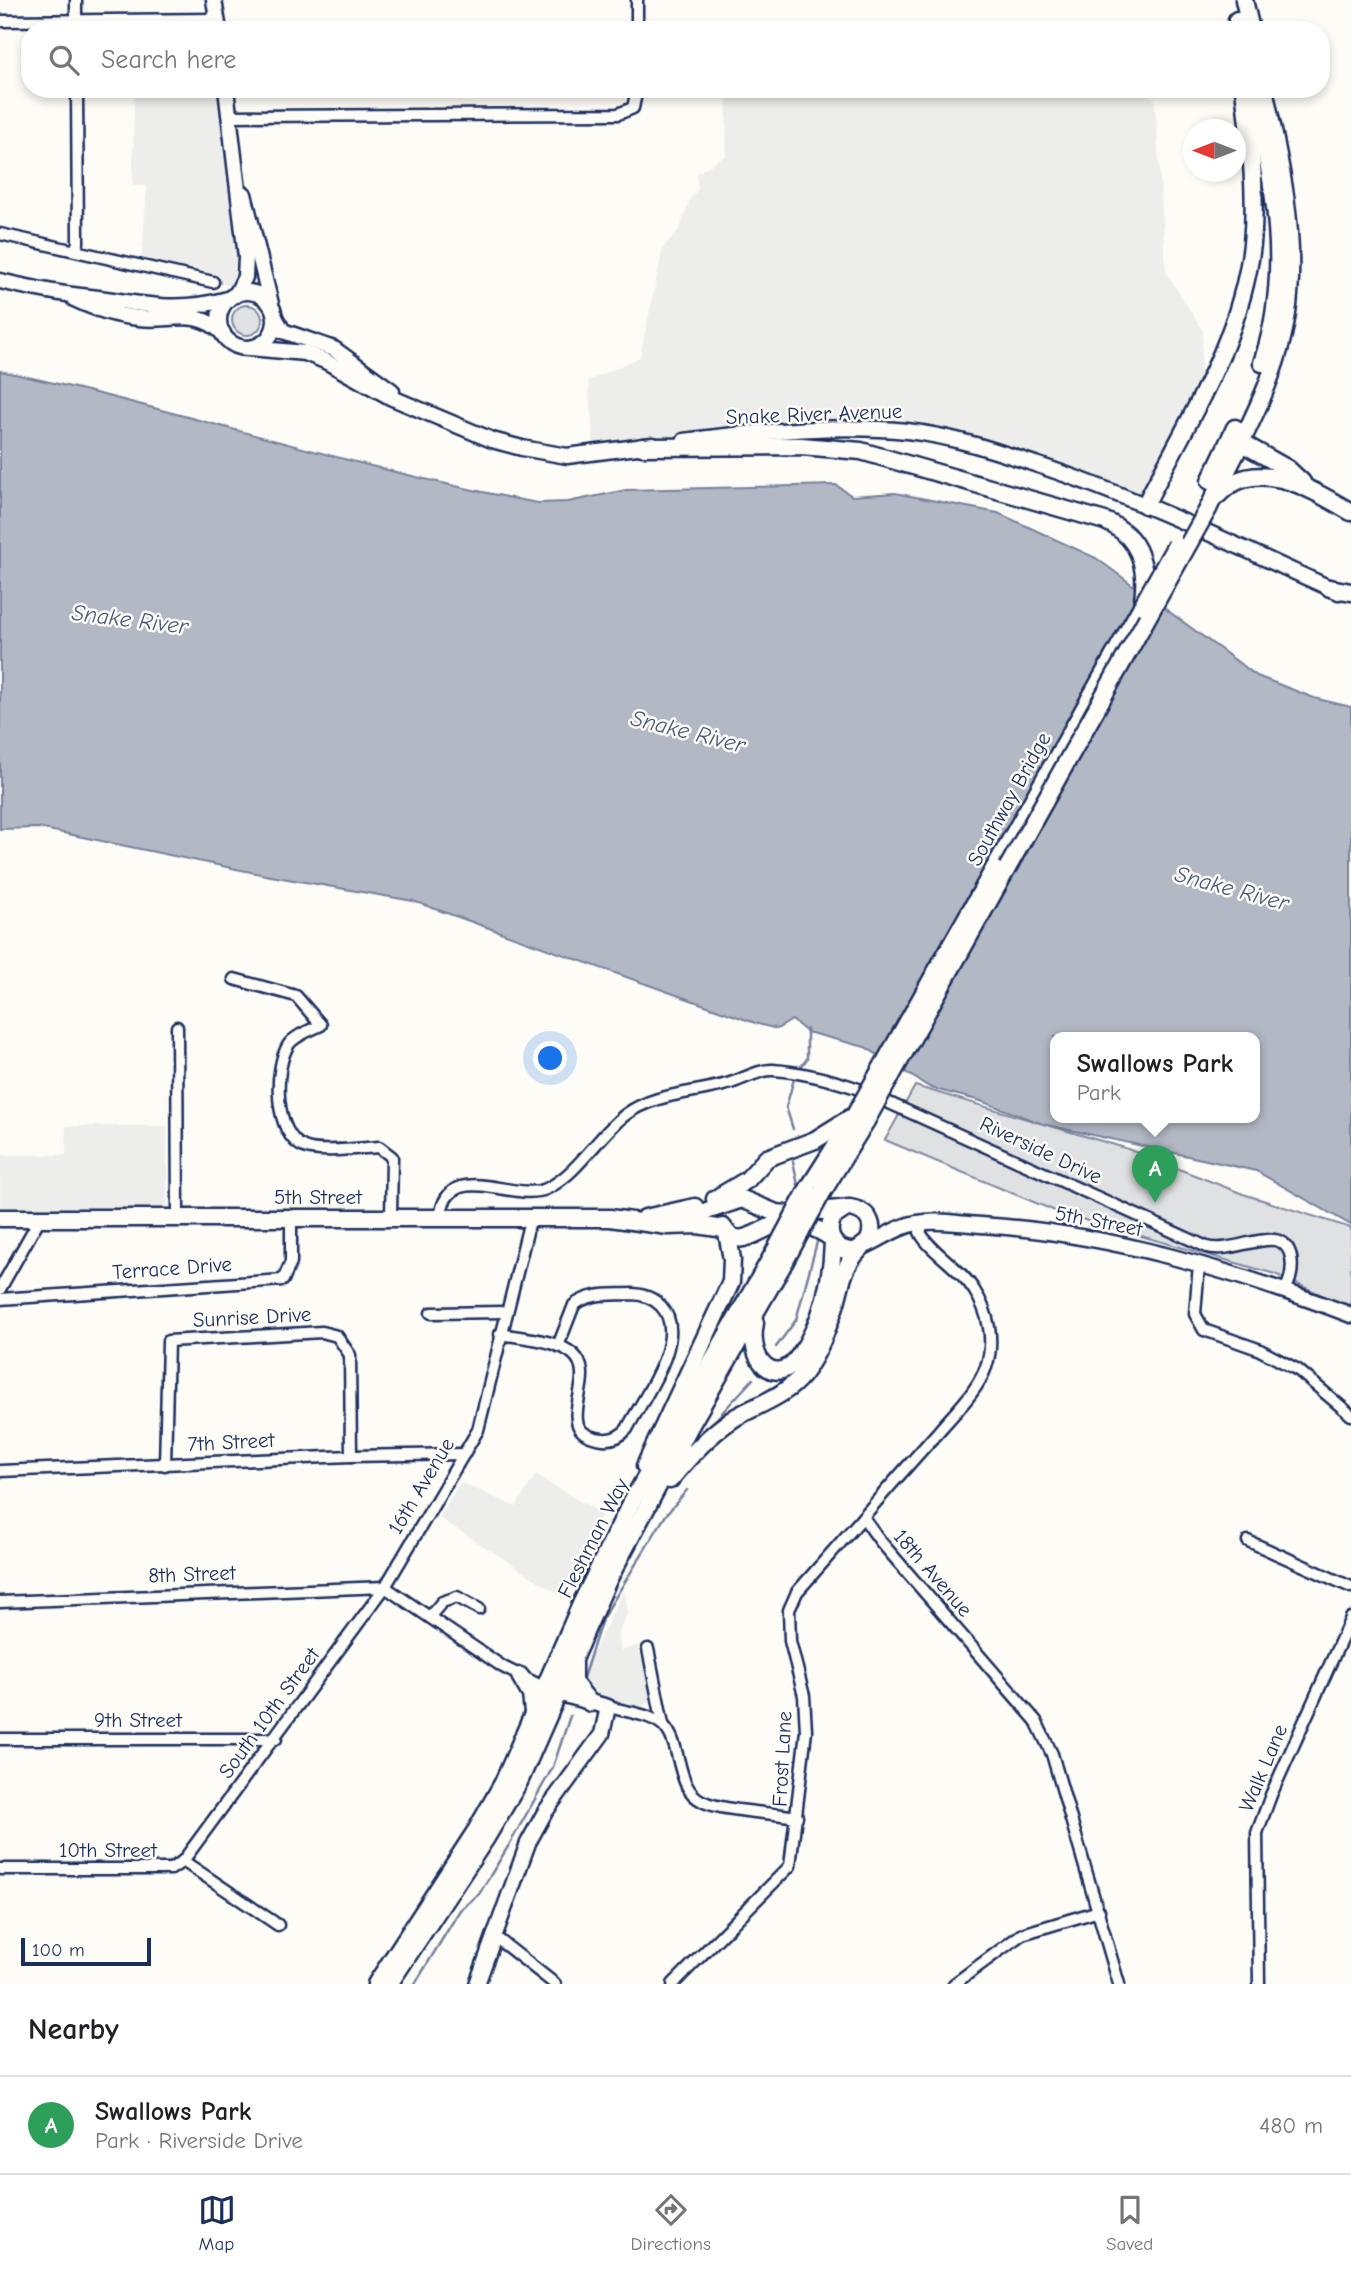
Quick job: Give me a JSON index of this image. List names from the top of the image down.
{
  "streets": {
    "main road": [
      "Snake River Avenue",
      "Southway Bridge",
      "5th Street",
      "Fleshman Way"
    ],
    "street": [
      "Riverside Drive",
      "Terrace Drive",
      "Sunrise Drive",
      "7th Street",
      "16th Avenue",
      "18th Avenue",
      "8th Street",
      "South 10th Street",
      "9th Street",
      "Frost Lane",
      "Walk Lane",
      "10th Street"
    ]
  },
  "crossings": [
    ["Southway Bridge", "Fleshman Way"],
    ["Riverside Drive", "5th Street"],
    ["5th Street", "Terrace Drive"],
    ["5th Street", "16th Avenue"],
    ["Sunrise Drive", "7th Street"],
    ["7th Street", "16th Avenue"],
    ["16th Avenue", "8th Street"],
    ["16th Avenue", "South 10th Street"],
    ["18th Avenue", "Frost Lane"],
    ["8th Street", "South 10th Street"],
    ["South 10th Street", "9th Street"],
    ["South 10th Street", "10th Street"]
  ],
  "water": ["Snake River"],
  "scale_bar": "100 m",
  "north": "left",
  "page": {
    "search": "Search here",
    "popup": ["Swallows Park", "Park"],
    "pins": "A",
    "scale": "100 m",
    "heading": "Nearby",
    "list": [
      {
        "mark": "A",
        "name": "Swallows Park",
        "note": "Park · Riverside Drive",
        "value": "480 m"
      }
    ],
    "nav": ["Map", "Directions", "Saved"]
  }
}
